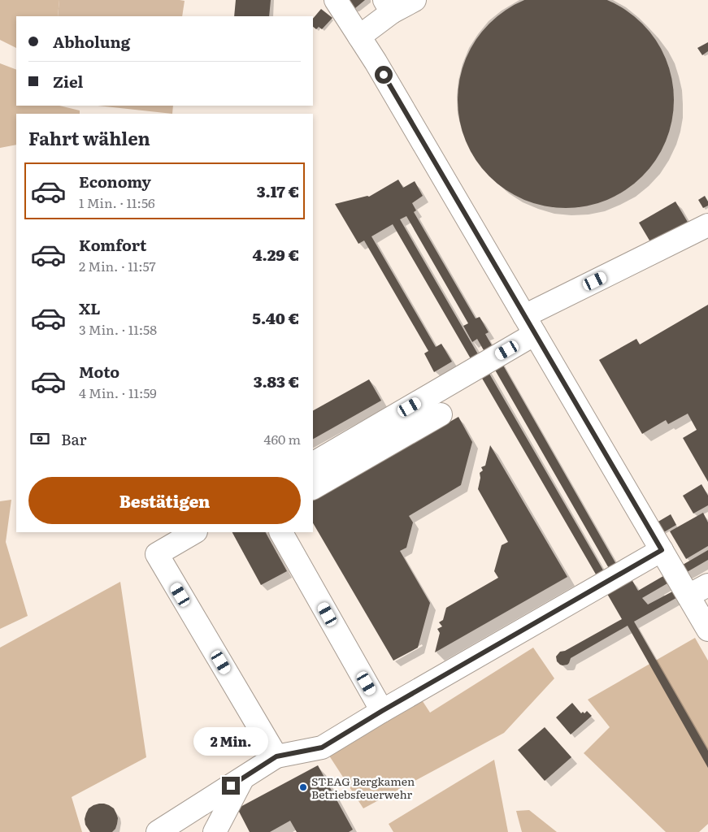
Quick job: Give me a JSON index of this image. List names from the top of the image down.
{
  "places": ["STEAG Bergkamen Betriebsfeuerwehr"],
  "page": {
    "banner": ["Abholung", "Ziel"],
    "heading": "Fahrt wählen",
    "list": [
      {
        "name": "Economy",
        "note": "1 Min. · 11:56",
        "value": "3.17 €"
      },
      {
        "name": "Komfort",
        "note": "2 Min. · 11:57",
        "value": "4.29 €"
      },
      {
        "name": "XL",
        "note": "3 Min. · 11:58",
        "value": "5.40 €"
      },
      {
        "name": "Moto",
        "note": "4 Min. · 11:59",
        "value": "3.83 €"
      }
    ],
    "pay": ["Bar", "460 m"],
    "buttons": "Bestätigen",
    "bubble": "2 Min."
  }
}
